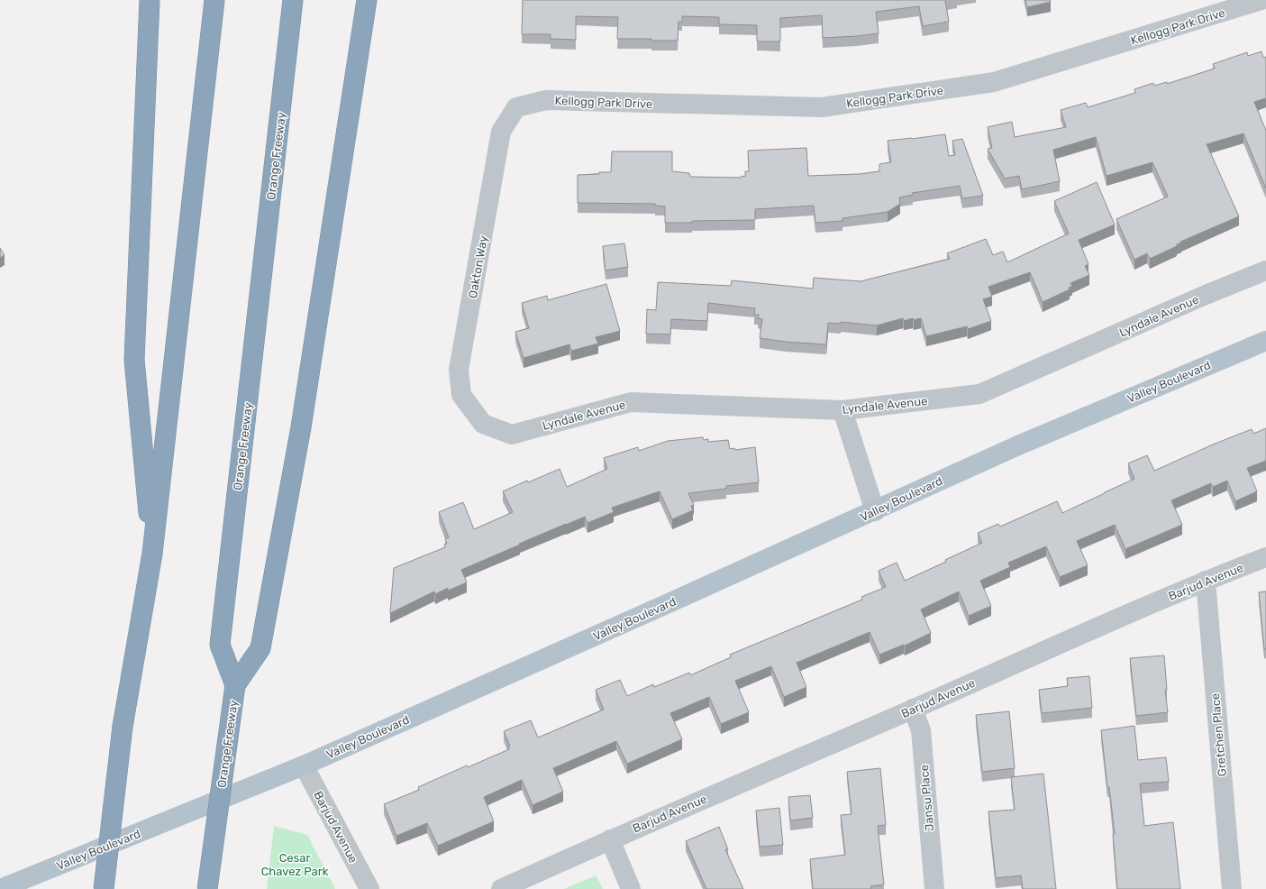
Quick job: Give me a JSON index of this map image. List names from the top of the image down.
{
  "streets": {
    "highway": ["Orange Freeway"],
    "main road": ["Valley Boulevard"],
    "street": [
      "Kellogg Park Drive",
      "Oakton Way",
      "Lyndale Avenue",
      "Barjud Avenue",
      "Gretchen Place",
      "Jansu Place"
    ]
  },
  "crossings": [
    ["Kellogg Park Drive", "Oakton Way"],
    ["Oakton Way", "Lyndale Avenue"],
    ["Valley Boulevard", "Barjud Avenue"],
    ["Barjud Avenue", "Gretchen Place"],
    ["Barjud Avenue", "Jansu Place"]
  ],
  "parks": ["Cesar Chavez Park"]
}
